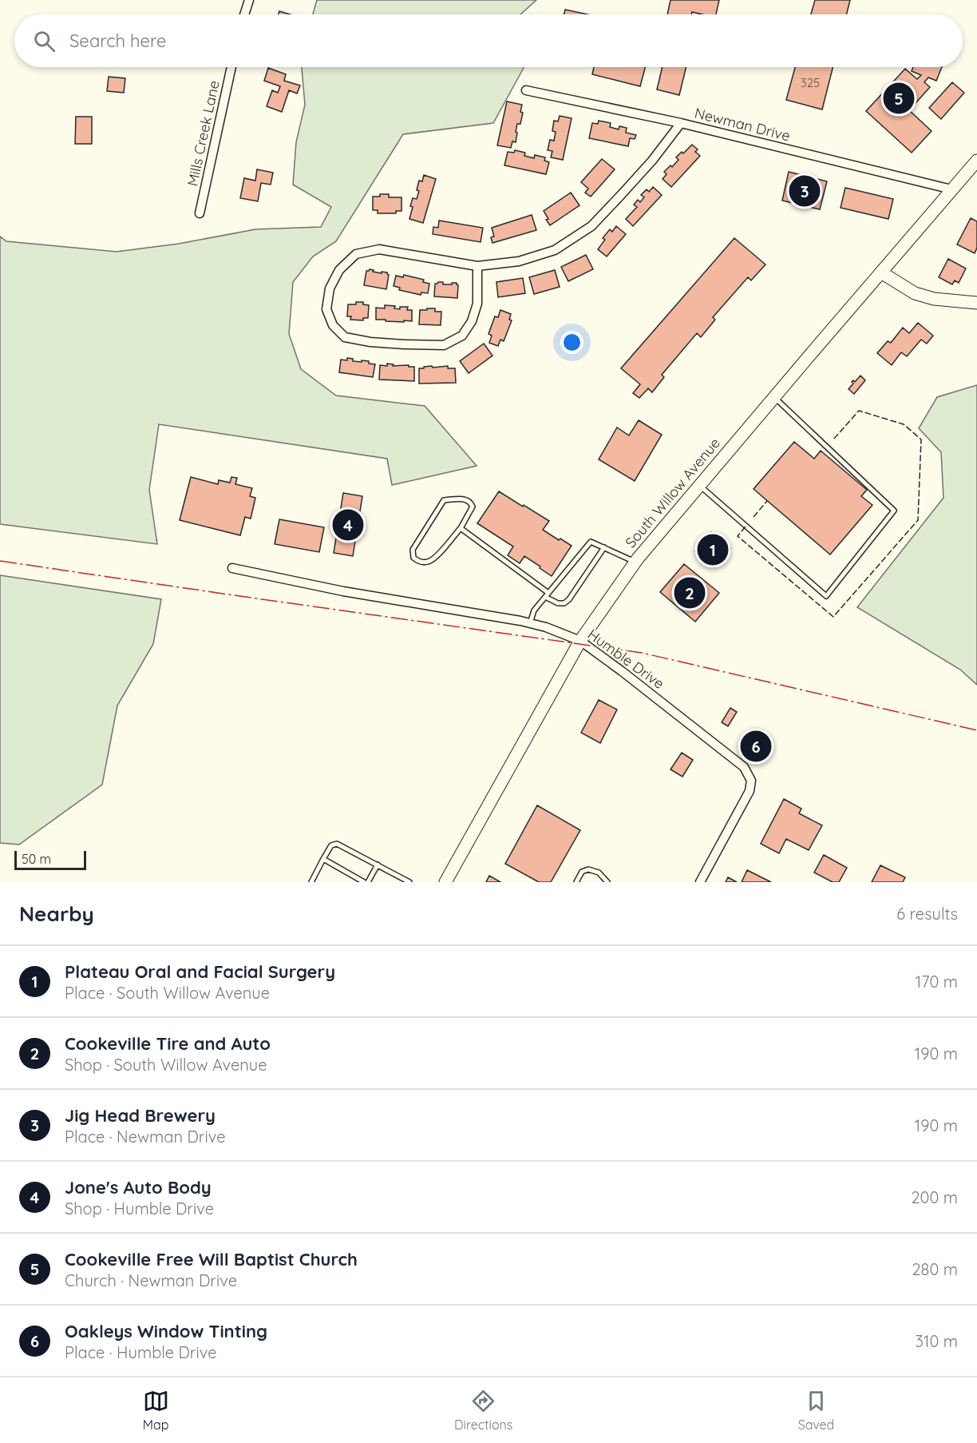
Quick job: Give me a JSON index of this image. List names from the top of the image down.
{
  "streets": {
    "main road": ["South Willow Avenue"],
    "street": ["Newman Drive", "Mills Creek Lane", "Humble Drive"]
  },
  "crossings": [
    ["Newman Drive", "South Willow Avenue"],
    ["South Willow Avenue", "Humble Drive"]
  ],
  "house_numbers": ["325"],
  "scale_bar": "50 m",
  "page": {
    "search": "Search here",
    "pins": [
      "5",
      "3",
      "4",
      "1",
      "2",
      "6"
    ],
    "scale": "50 m",
    "heading": ["Nearby", "6 results"],
    "list": [
      {
        "mark": "1",
        "name": "Plateau Oral and Facial Surgery",
        "note": "Place · South Willow Avenue",
        "value": "170 m"
      },
      {
        "mark": "2",
        "name": "Cookeville Tire and Auto",
        "note": "Shop · South Willow Avenue",
        "value": "190 m"
      },
      {
        "mark": "3",
        "name": "Jig Head Brewery",
        "note": "Place · Newman Drive",
        "value": "190 m"
      },
      {
        "mark": "4",
        "name": "Jone's Auto Body",
        "note": "Shop · Humble Drive",
        "value": "200 m"
      },
      {
        "mark": "5",
        "name": "Cookeville Free Will Baptist Church",
        "note": "Church · Newman Drive",
        "value": "280 m"
      },
      {
        "mark": "6",
        "name": "Oakleys Window Tinting",
        "note": "Place · Humble Drive",
        "value": "310 m"
      }
    ],
    "nav": ["Map", "Directions", "Saved"]
  }
}
